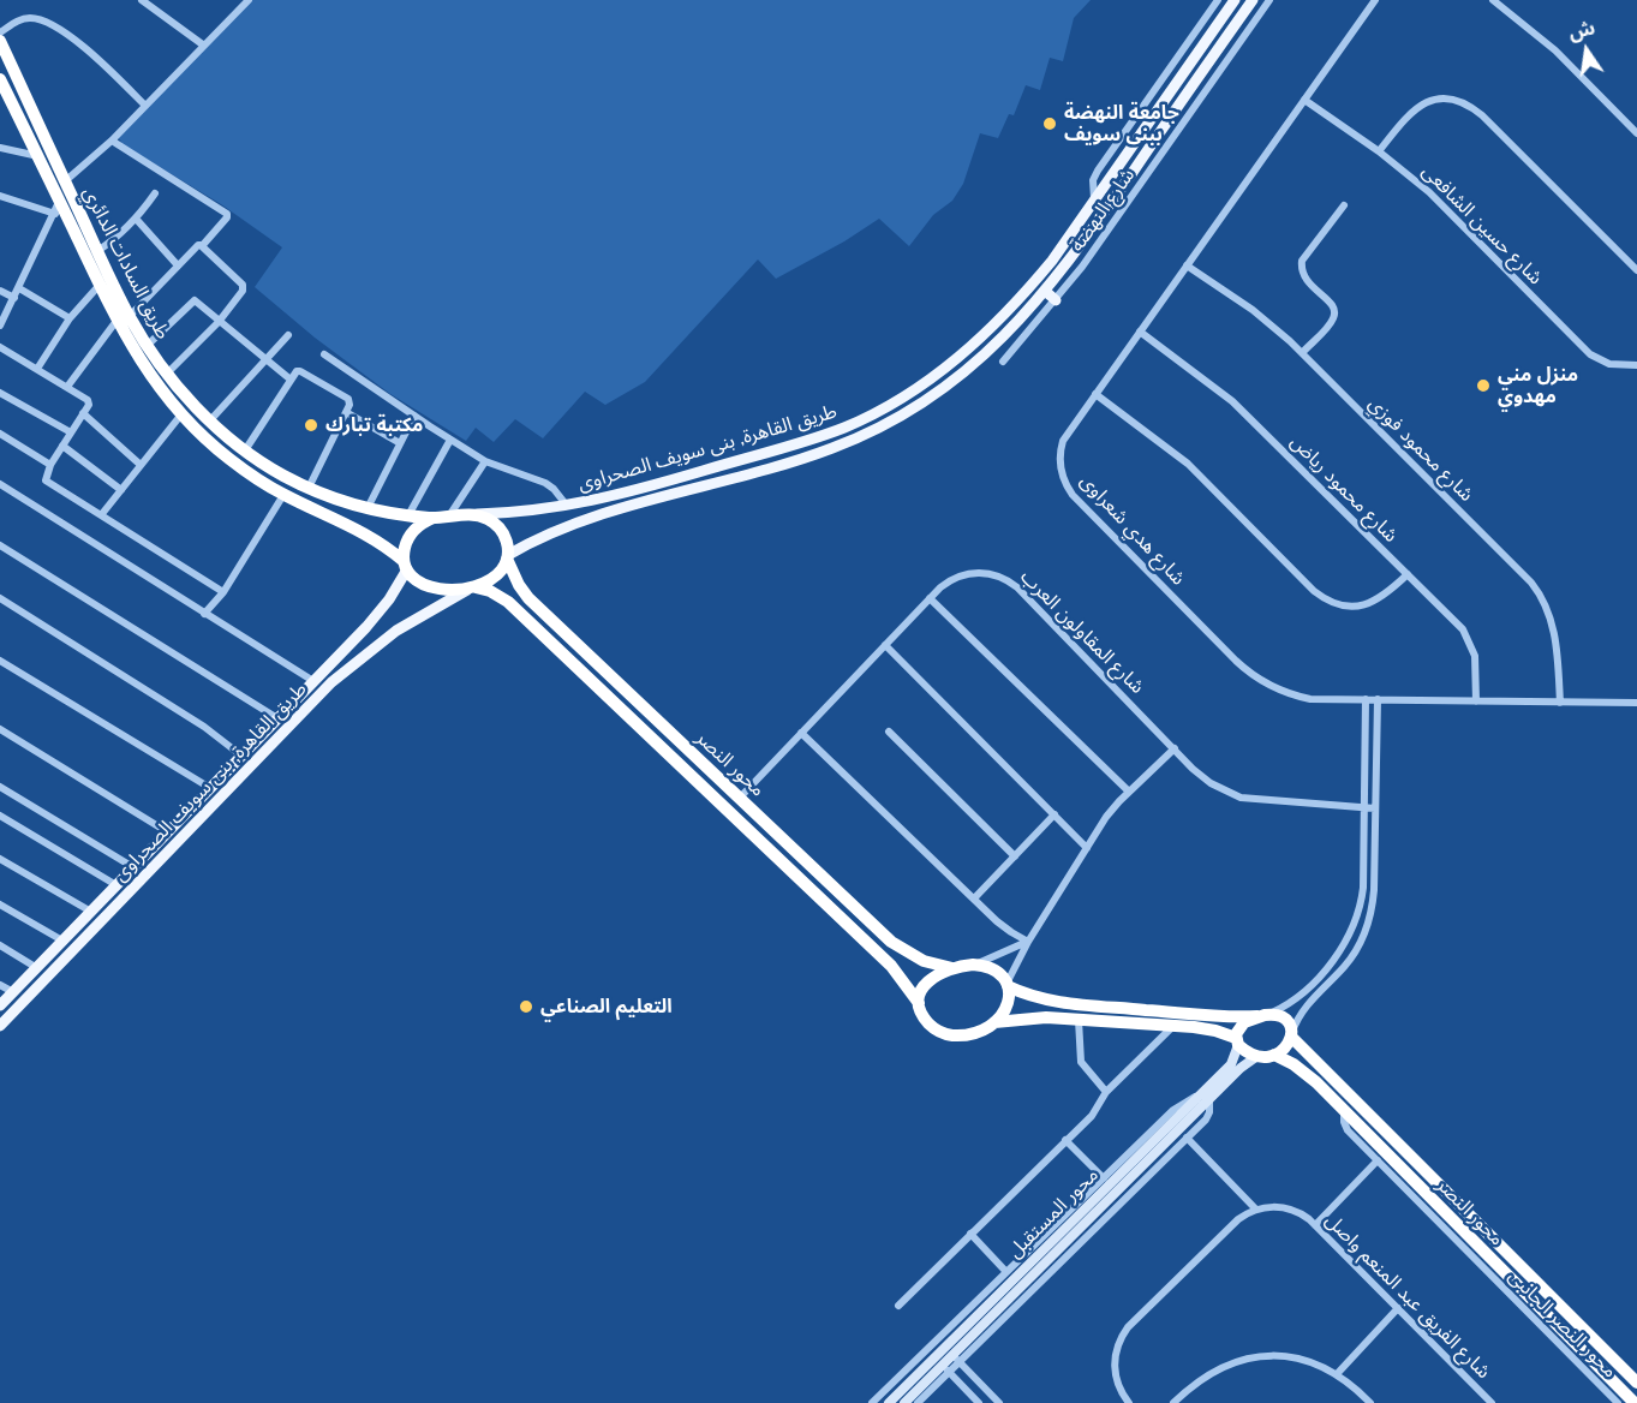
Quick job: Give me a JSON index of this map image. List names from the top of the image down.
{
  "streets": {
    "highway": ["طريق السادات الدائري", "محور النصر"],
    "main road": ["طريق القاهرة, بنى سويف الصحراوى"],
    "street": [
      "شارع النهضة",
      "شارع حسين الشافعى",
      "شارع محمود فوزي",
      "شارع محمود رياض",
      "شارع هدي شعراوى",
      "شارع المقاولون العرب",
      "محور المستقبل",
      "شارع الفريق عبد المنعم واصل",
      "محور النصر الجانبى"
    ]
  },
  "crossings": [
    ["شارع حسين الشافعى", "شارع هدي شعراوى"],
    ["طريق السادات الدائري", "طريق القاهرة, بنى سويف الصحراوى"],
    ["طريق السادات الدائري", "محور النصر"],
    ["طريق القاهرة, بنى سويف الصحراوى", "محور النصر"],
    ["شارع محمود فوزي", "شارع هدي شعراوى"],
    ["شارع محمود رياض", "شارع هدي شعراوى"],
    ["شارع المقاولون العرب", "محور النصر"],
    ["محور النصر", "محور المستقبل"],
    ["محور النصر", "محور النصر الجانبى"]
  ],
  "places": [
    "جامعة النهضة ببنى سويف",
    "منزل مني مهدوي",
    "مكتبة تبارك",
    "التعليم الصناعي"
  ],
  "north": "top"
}
